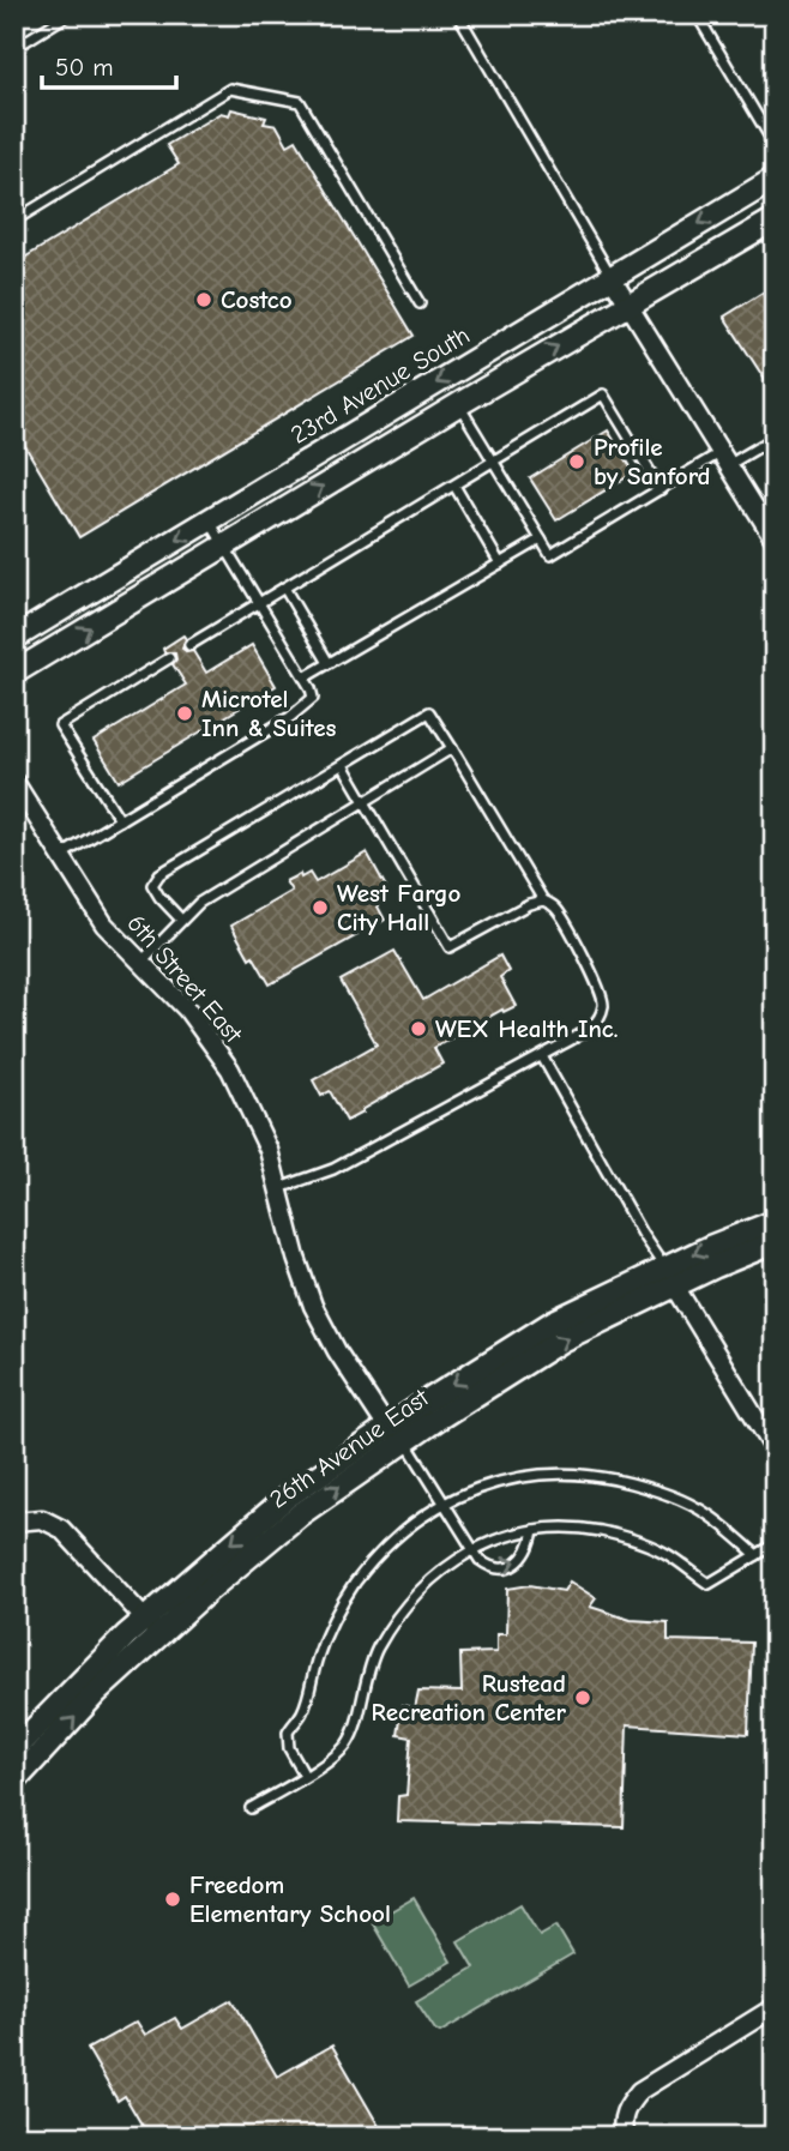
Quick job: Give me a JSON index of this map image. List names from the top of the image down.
{
  "streets": {
    "street": ["23rd Avenue South", "6th Street East", "26th Avenue East"]
  },
  "crossings": [
    ["6th Street East", "26th Avenue East"]
  ],
  "places": [
    "Costco",
    "Profile by Sanford",
    "Microtel Inn & Suites",
    "West Fargo City Hall",
    "WEX Health Inc.",
    "Rustead Recreation Center",
    "Freedom Elementary School"
  ],
  "scale_bar": "50 m"
}
